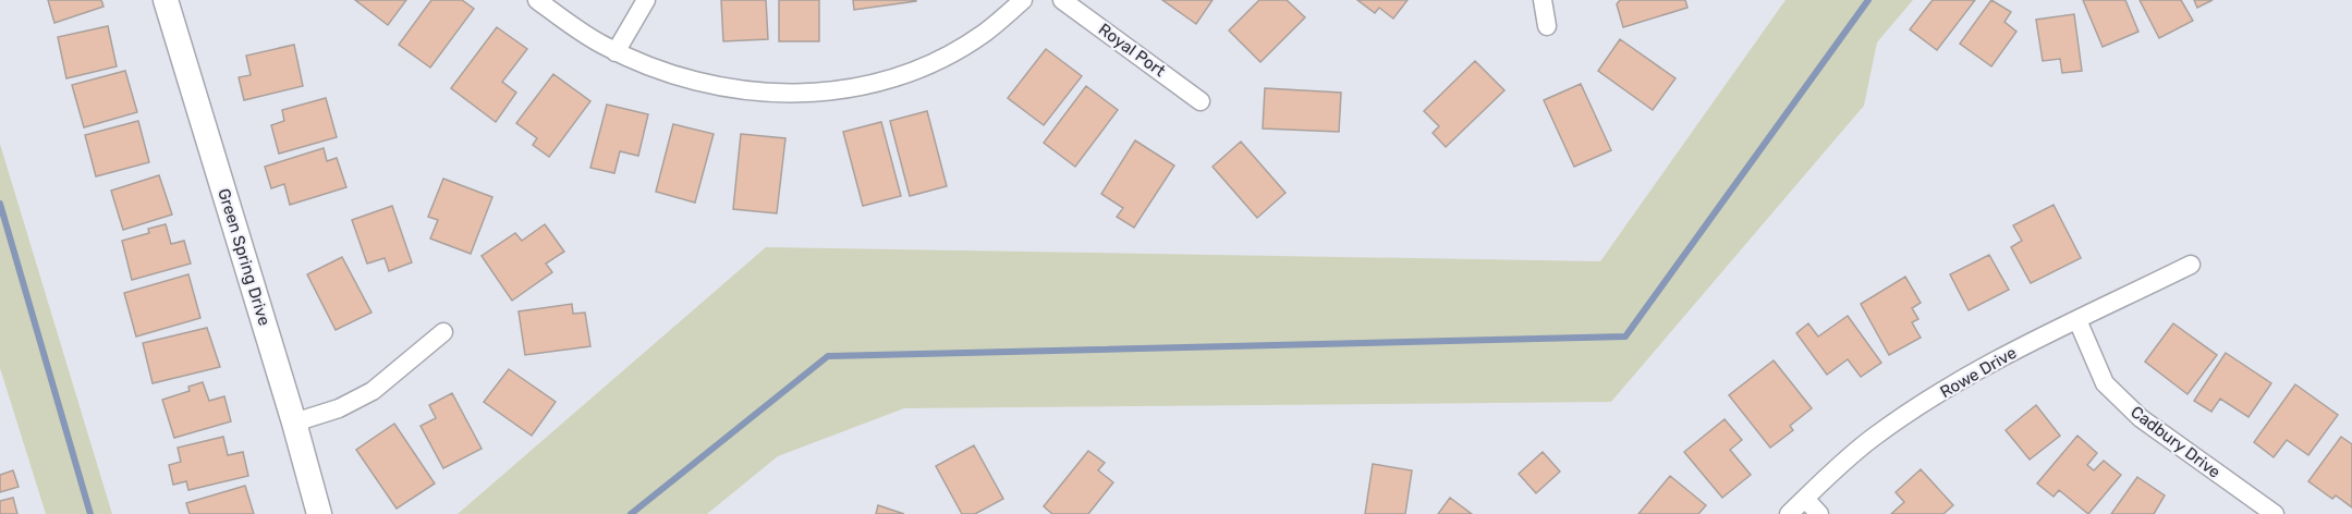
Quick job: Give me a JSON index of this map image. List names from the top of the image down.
{
  "streets": {
    "street": [
      "Royal Port",
      "Green Spring Drive",
      "Rowe Drive",
      "Cadbury Drive"
    ]
  },
  "crossings": [
    ["Rowe Drive", "Cadbury Drive"]
  ]
}
